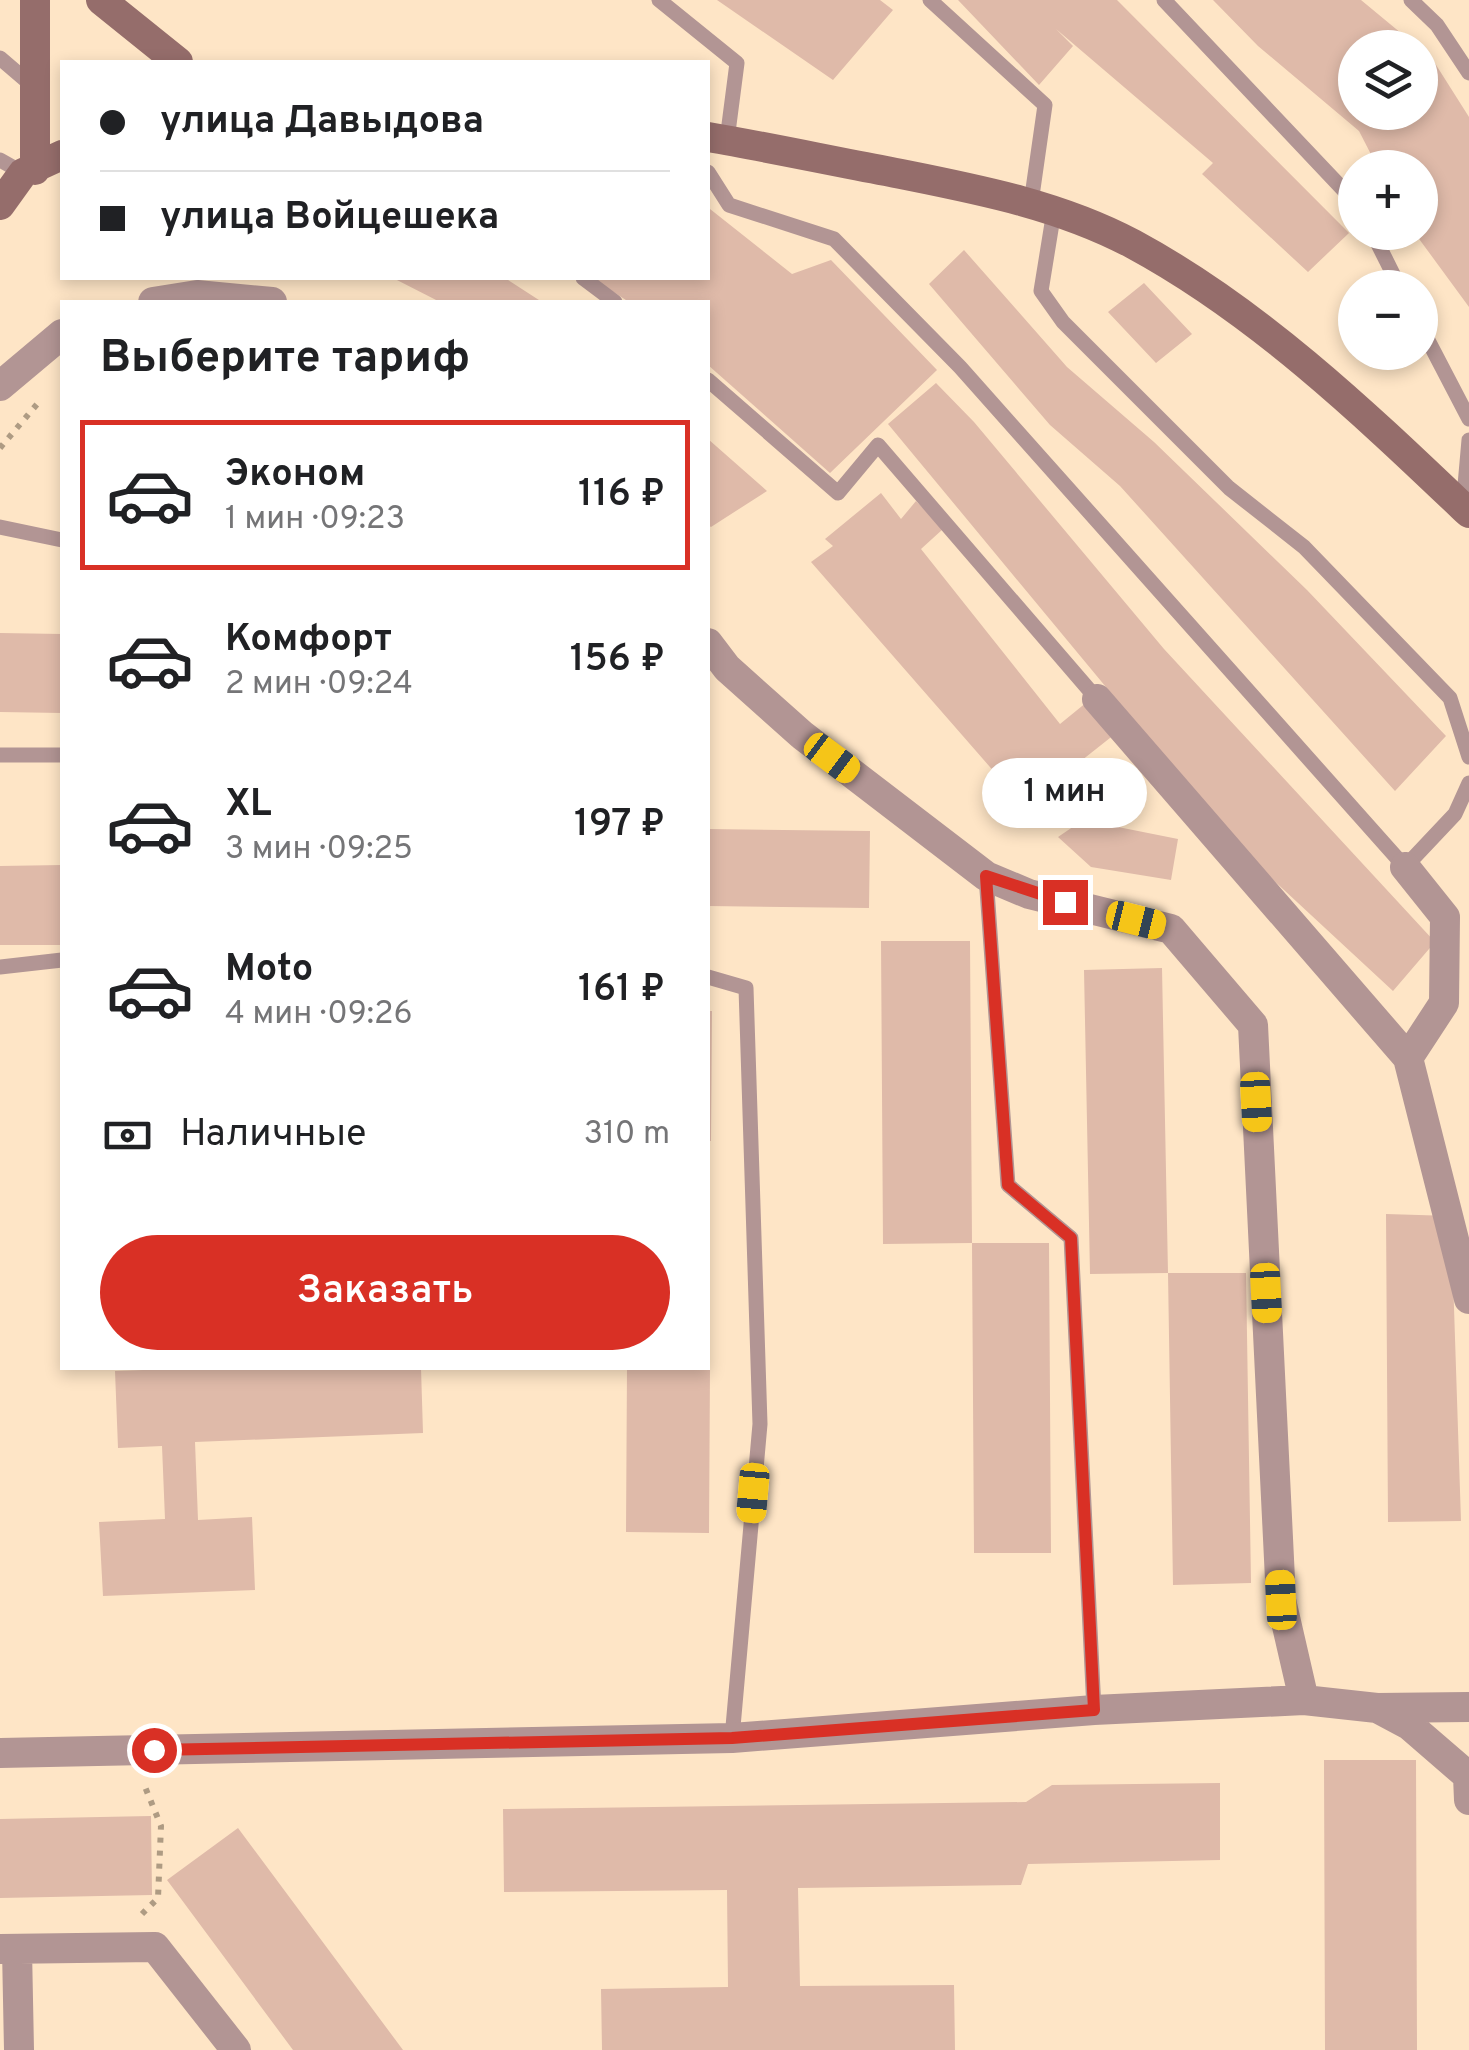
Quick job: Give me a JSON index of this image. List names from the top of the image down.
{
  "page": {
    "map_buttons": ["+", "−"],
    "banner": ["улица Давыдова", "улица Войцешека"],
    "heading": "Выберите тариф",
    "list": [
      {
        "name": "Эконом",
        "note": "1 мин · 09:23",
        "value": "116 ₽"
      },
      {
        "name": "Комфорт",
        "note": "2 мин · 09:24",
        "value": "156 ₽"
      },
      {
        "name": "XL",
        "note": "3 мин · 09:25",
        "value": "197 ₽"
      },
      {
        "name": "Moto",
        "note": "4 мин · 09:26",
        "value": "161 ₽"
      }
    ],
    "bubble": "1 мин",
    "pay": ["Наличные", "310 m"],
    "buttons": "Заказать"
  }
}
